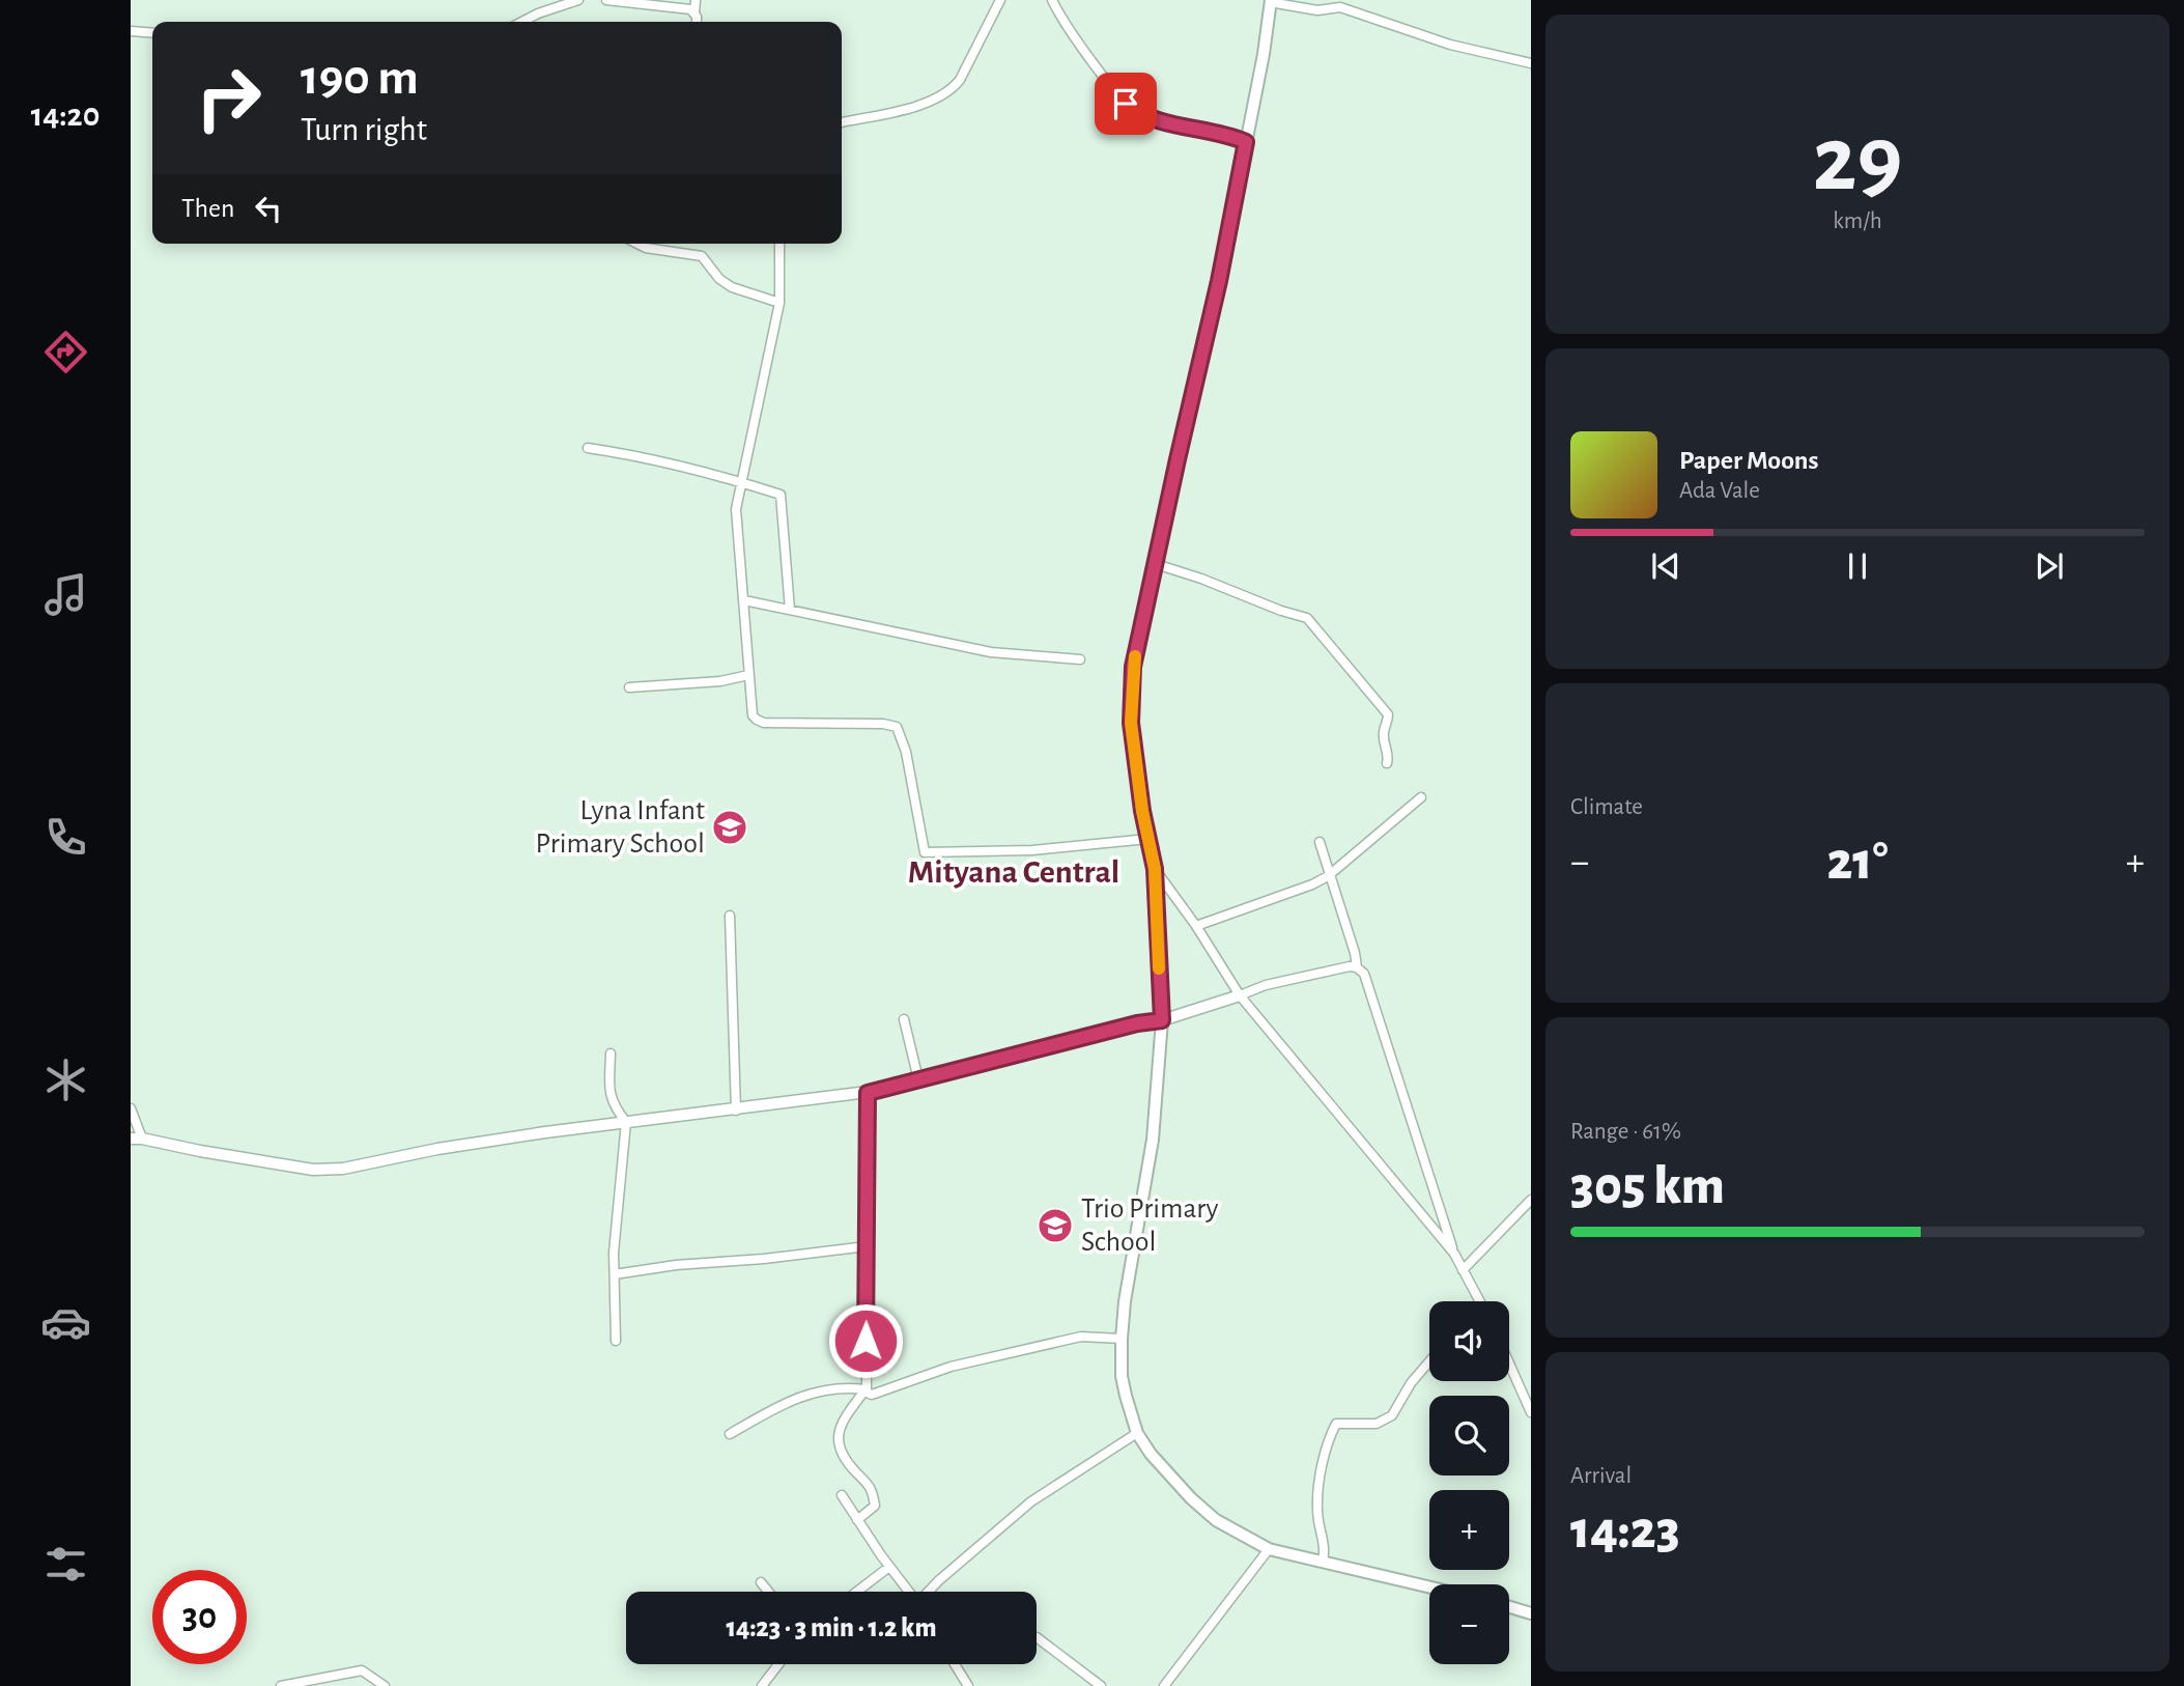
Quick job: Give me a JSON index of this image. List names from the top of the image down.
{
  "districts": ["Mityana Central"],
  "places": {
    "school or university": ["Lyna Infant Primary School", "Trio Primary School"]
  },
  "page": {
    "tabs": "14:20",
    "tile": [
      ["29", "km/h"],
      "Climate",
      ["Range · 61%", "305 km"],
      ["Arrival", "14:23"]
    ],
    "turn": ["190 m", "Turn right"],
    "then": "Then",
    "song": ["Paper Moons", "Ada Vale"],
    "heat": ["−", "21°", "+"],
    "map_buttons": ["+", "−"],
    "limit": "30",
    "trip": "14:23 · 3 min · 1.2 km"
  }
}
